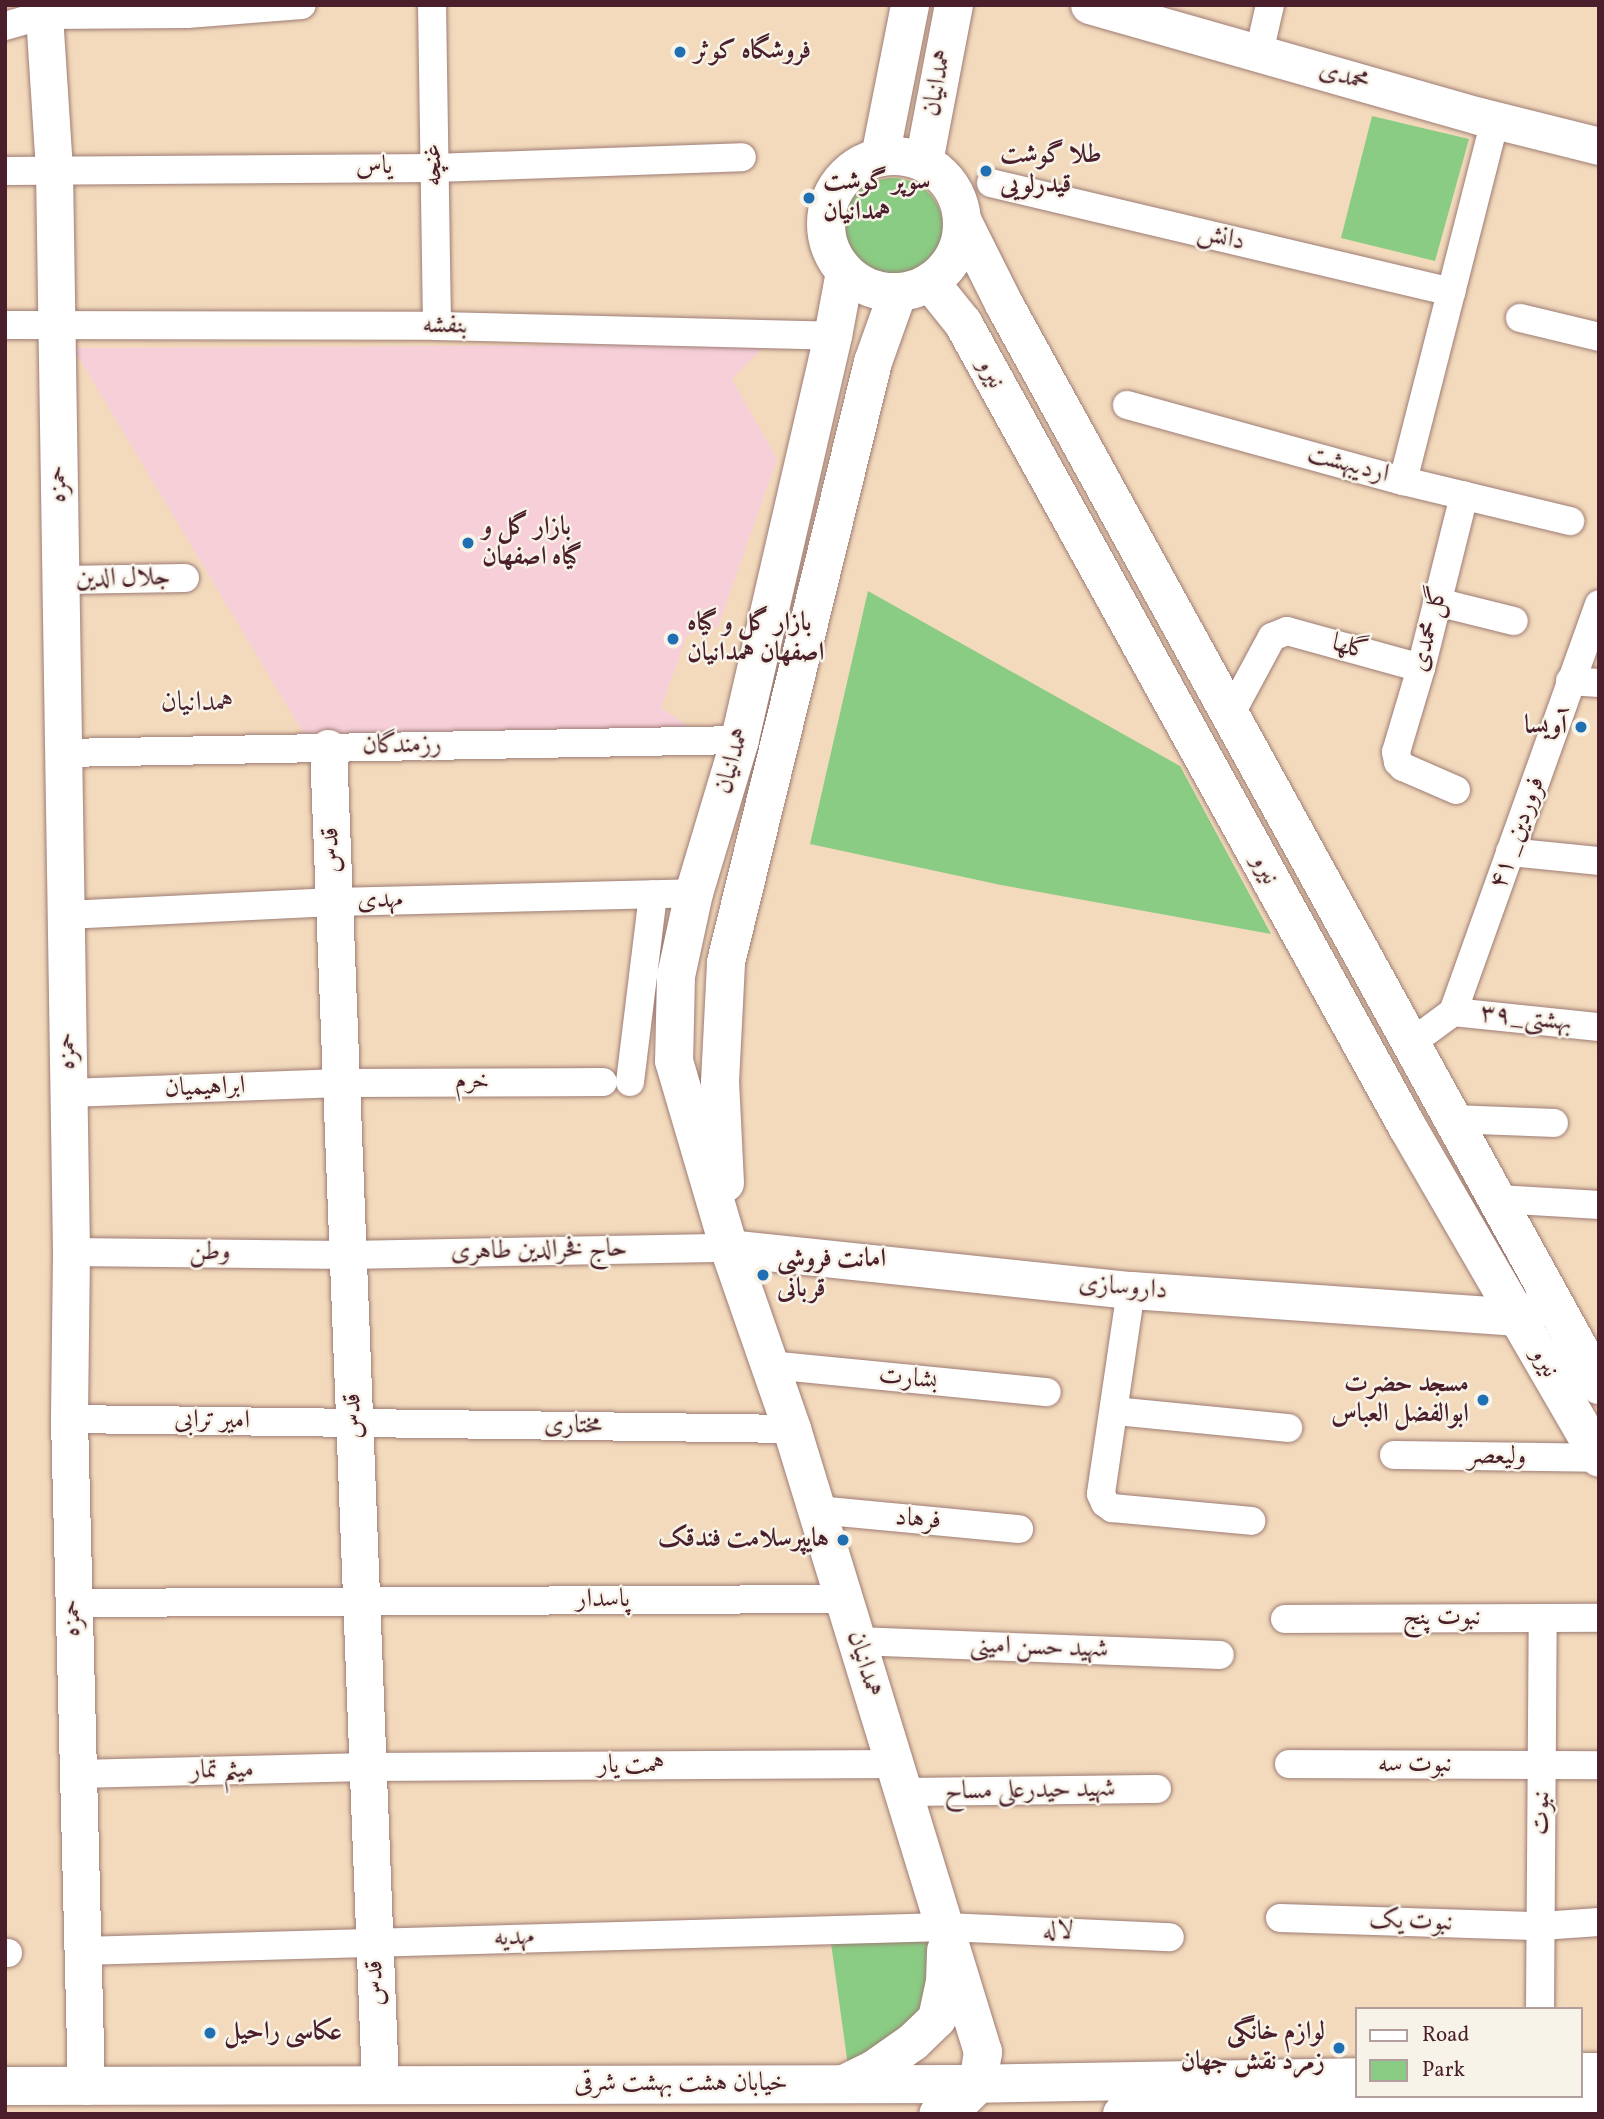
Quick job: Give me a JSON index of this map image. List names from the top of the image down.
{
  "streets": {
    "main road": ["همدانیان", "نیرو", "خیابان هشت بهشت شرقی"],
    "street": [
      "محمدی",
      "غنچه",
      "یاس",
      "دانش",
      "بنفشه",
      "اردیبهشت",
      "حمزه",
      "جلال الدین",
      "گل محمدی",
      "گلها",
      "رزمندگان",
      "۴۱ _فروردین",
      "قدس",
      "مهدی",
      "۳۹_بهشتی",
      "خرم",
      "ابراهیمیان",
      "حاج فخرالدین طاهری",
      "وطن",
      "داروسازی",
      "بشارت",
      "امیر ترابی",
      "مختاری",
      "ولیعصر",
      "فرهاد",
      "پاسدار",
      "نبوت پنج",
      "شهید حسن امینی",
      "نبوت سه",
      "همت یار",
      "میثم تمار",
      "شهید حیدرعلی مساح",
      "نبوت",
      "نبوت یک",
      "لاله",
      "مهدیه"
    ]
  },
  "crossings": [
    ["همدانیان", "بنفشه"],
    ["همدانیان", "نیرو"],
    ["همدانیان", "رزمندگان"],
    ["همدانیان", "مهدی"],
    ["همدانیان", "حاج فخرالدین طاهری"],
    ["همدانیان", "داروسازی"],
    ["همدانیان", "بشارت"],
    ["همدانیان", "مختاری"],
    ["همدانیان", "فرهاد"],
    ["همدانیان", "پاسدار"],
    ["همدانیان", "شهید حسن امینی"],
    ["همدانیان", "همت یار"],
    ["همدانیان", "شهید حیدرعلی مساح"],
    ["همدانیان", "لاله"],
    ["همدانیان", "مهدیه"],
    ["همدانیان", "خیابان هشت بهشت شرقی"],
    ["غنچه", "یاس"],
    ["غنچه", "بنفشه"],
    ["یاس", "حمزه"],
    ["بنفشه", "حمزه"],
    ["نیرو", "گلها"],
    ["نیرو", "داروسازی"],
    ["نیرو", "ولیعصر"],
    ["اردیبهشت", "گل محمدی"],
    ["حمزه", "جلال الدین"],
    ["حمزه", "رزمندگان"],
    ["حمزه", "مهدی"],
    ["حمزه", "ابراهیمیان"],
    ["حمزه", "وطن"],
    ["حمزه", "امیر ترابی"],
    ["حمزه", "پاسدار"],
    ["حمزه", "میثم تمار"],
    ["حمزه", "مهدیه"],
    ["حمزه", "خیابان هشت بهشت شرقی"],
    ["گل محمدی", "گلها"],
    ["رزمندگان", "قدس"],
    ["۴۱ _فروردین", "۳۹_بهشتی"],
    ["قدس", "مهدی"],
    ["قدس", "خرم"],
    ["قدس", "ابراهیمیان"],
    ["قدس", "حاج فخرالدین طاهری"],
    ["قدس", "وطن"],
    ["قدس", "امیر ترابی"],
    ["قدس", "مختاری"],
    ["قدس", "پاسدار"],
    ["قدس", "همت یار"],
    ["قدس", "میثم تمار"],
    ["قدس", "مهدیه"],
    ["قدس", "خیابان هشت بهشت شرقی"],
    ["مهدی", "خرم"],
    ["خرم", "ابراهیمیان"],
    ["حاج فخرالدین طاهری", "وطن"],
    ["حاج فخرالدین طاهری", "داروسازی"],
    ["امیر ترابی", "مختاری"],
    ["نبوت پنج", "نبوت"],
    ["نبوت سه", "نبوت"],
    ["همت یار", "میثم تمار"],
    ["همت یار", "شهید حیدرعلی مساح"],
    ["نبوت", "نبوت یک"],
    ["لاله", "مهدیه"]
  ],
  "districts": ["همدانیان"],
  "places": [
    "فروشگاه کوثر",
    "طلا گوشت قیدرلویی",
    "سوپر گوشت همدانیان",
    "بازار گل و گیاه اصفهان",
    "بازار گل و گیاه اصفهان همدانیان",
    "آویسا",
    "امانت فروشی قربانی",
    "مسجد حضرت ابوالفضل العباس",
    "هایپرسلامت فندقک",
    "عکاسی راحیل",
    "لوازم خانگی زمرد نقش جهان"
  ],
  "legend": ["Road", "Park"]
}
